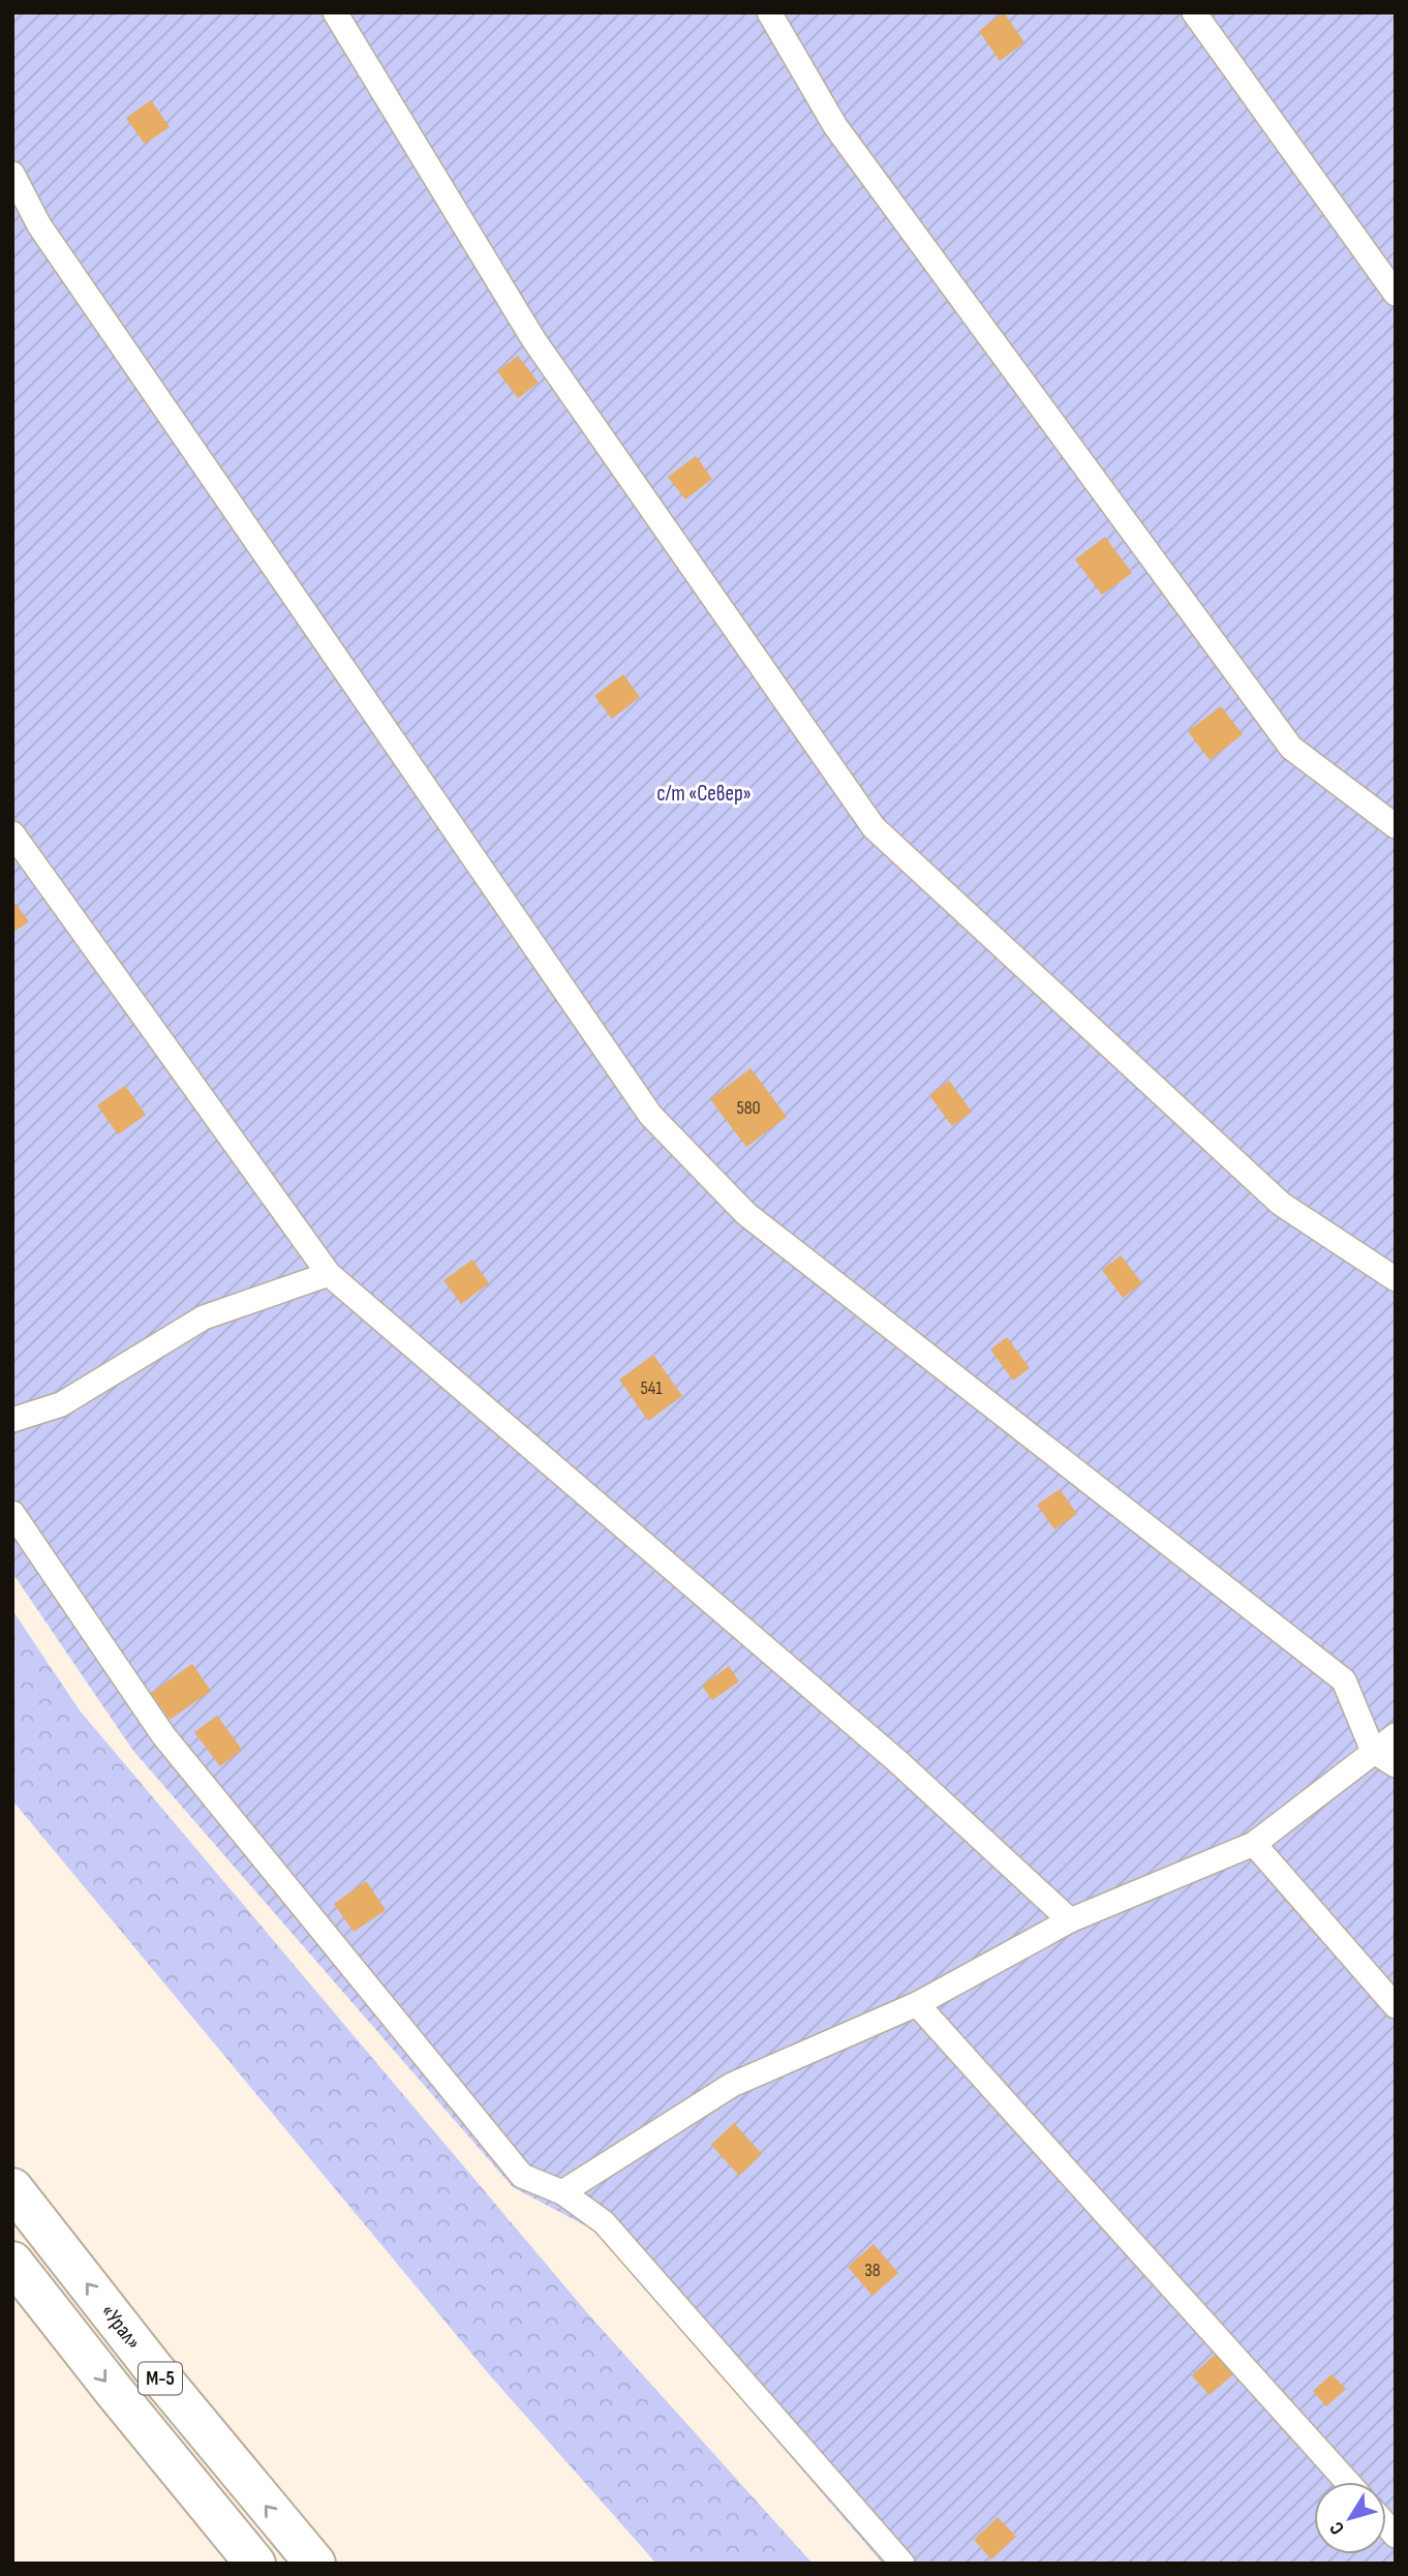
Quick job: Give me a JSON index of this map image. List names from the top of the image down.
{
  "streets": {
    "highway": ["«Урал»", "М-5"]
  },
  "parks": ["с/т «Север»"],
  "house_numbers": ["580", "541", "38"],
  "north": "bottom left"
}
